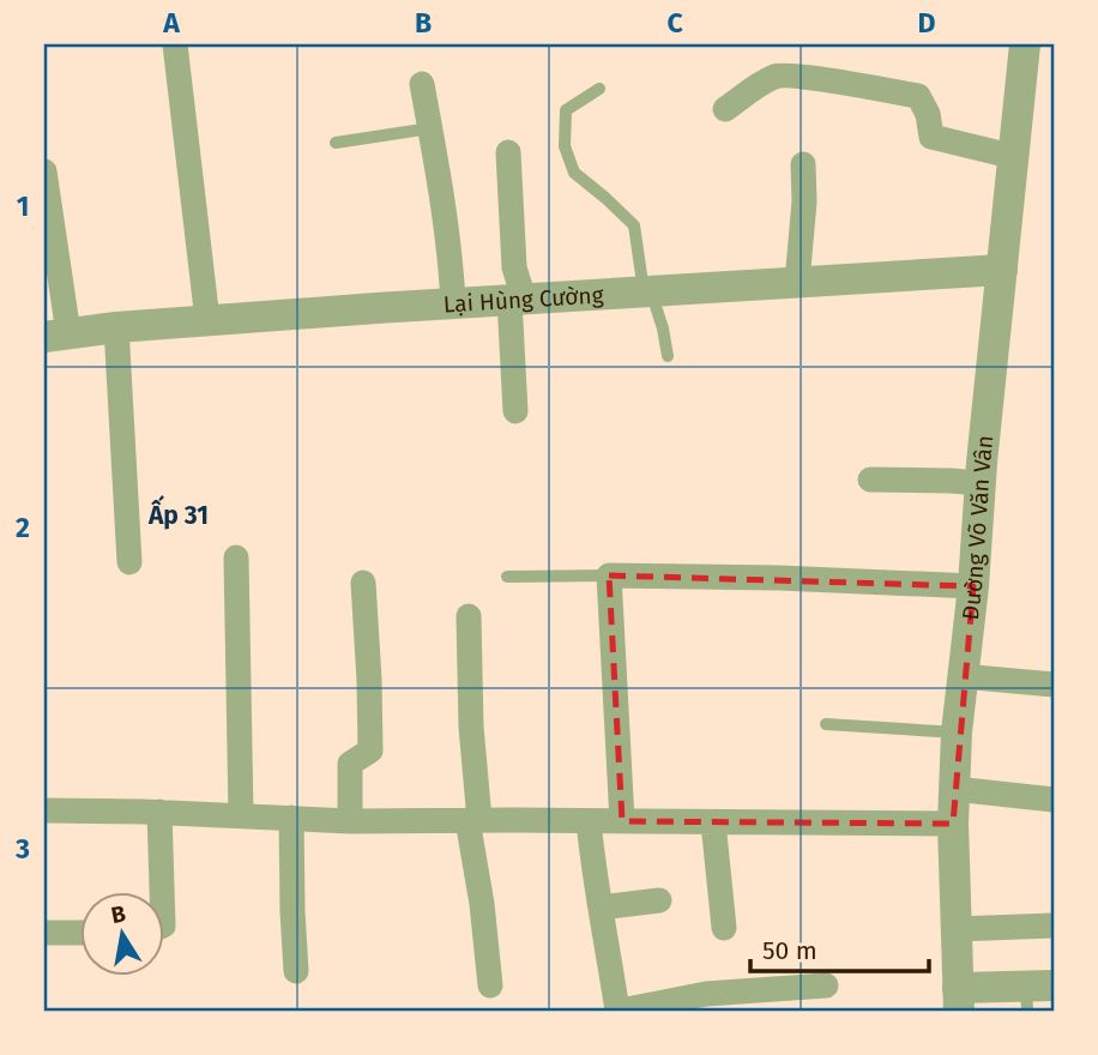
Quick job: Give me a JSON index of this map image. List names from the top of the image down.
{
  "streets": {
    "street": ["Lại Hùng Cường", "Đường Võ Văn Vân"]
  },
  "crossings": [
    ["Lại Hùng Cường", "Đường Võ Văn Vân"]
  ],
  "districts": ["Ấp 31"],
  "scale_bar": "50 m",
  "north": "top",
  "grid": {
    "columns": [
      "A",
      "B",
      "C",
      "D"
    ],
    "rows": ["1", "2", "3"]
  }
}
